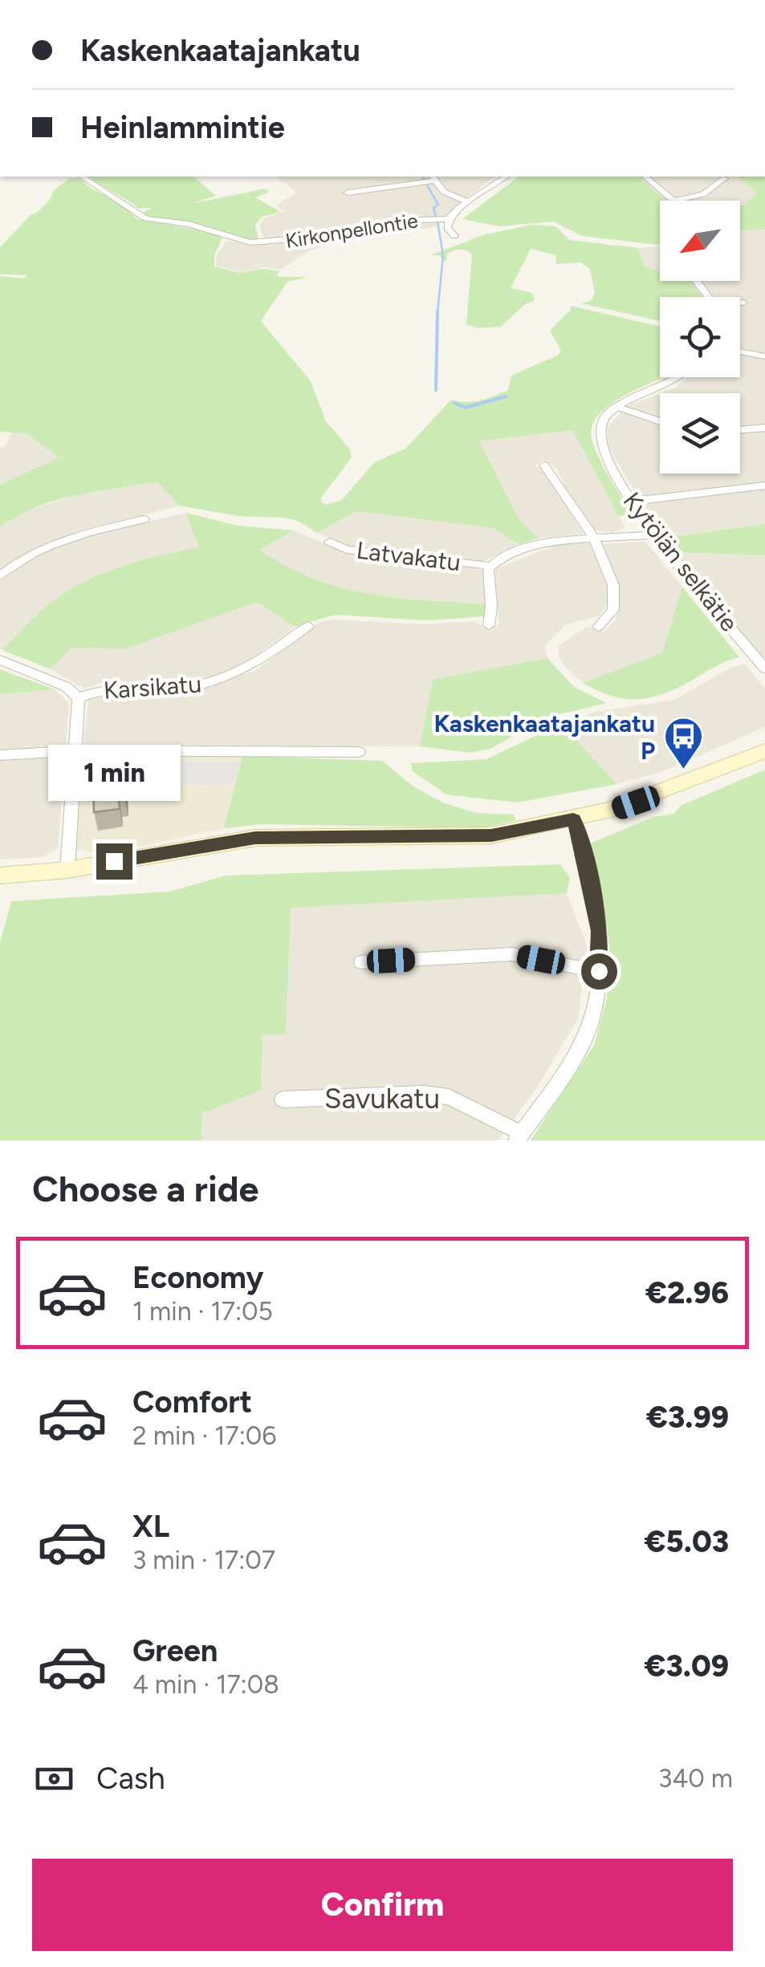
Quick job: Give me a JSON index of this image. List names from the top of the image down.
{
  "streets": {
    "street": [
      "Kirkonpellontie",
      "Latvakatu",
      "Kytölän selkätie",
      "Karsikatu",
      "Savukatu"
    ]
  },
  "places": {
    "bus stop": ["Kaskenkaatajankatu P"]
  },
  "north": "bottom left",
  "page": {
    "banner": ["Kaskenkaatajankatu", "Heinlammintie"],
    "bubble": "1 min",
    "heading": "Choose a ride",
    "list": [
      {
        "name": "Economy",
        "note": "1 min · 17:05",
        "value": "€2.96"
      },
      {
        "name": "Comfort",
        "note": "2 min · 17:06",
        "value": "€3.99"
      },
      {
        "name": "XL",
        "note": "3 min · 17:07",
        "value": "€5.03"
      },
      {
        "name": "Green",
        "note": "4 min · 17:08",
        "value": "€3.09"
      }
    ],
    "pay": ["Cash", "340 m"],
    "buttons": "Confirm"
  }
}
